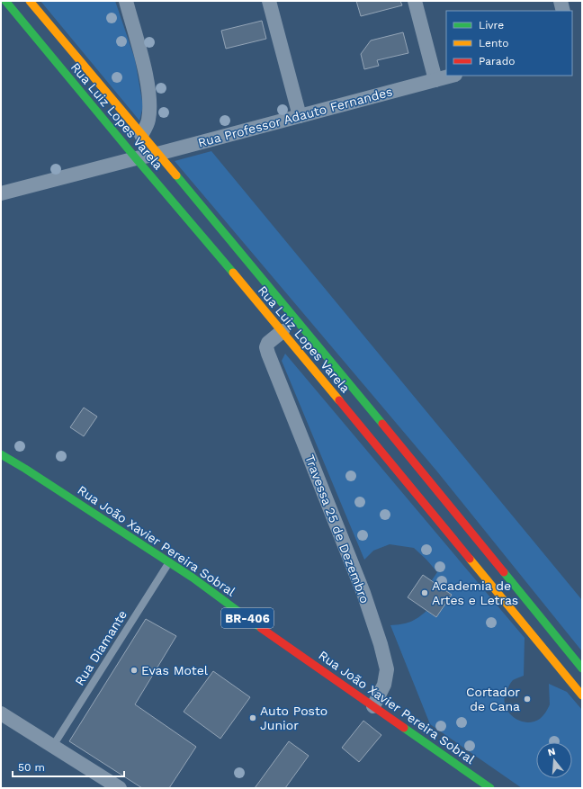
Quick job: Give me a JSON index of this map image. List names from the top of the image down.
{
  "streets": {
    "main road": ["Rua Luiz Lopes Varela", "Rua João Xavier Pereira Sobral", "BR-406"],
    "street": ["Rua Professor Adauto Fernandes", "Travessa 25 de Dezembro"],
    "lane": ["Rua Diamante"]
  },
  "crossings": [
    ["Rua Luiz Lopes Varela", "Rua Professor Adauto Fernandes"],
    ["Rua Luiz Lopes Varela", "Travessa 25 de Dezembro"],
    ["Travessa 25 de Dezembro", "Rua João Xavier Pereira Sobral"],
    ["Rua João Xavier Pereira Sobral", "Rua Diamante"]
  ],
  "places": [
    "Academia de Artes e Letras",
    "Evas Motel",
    "Cortador de Cana",
    "Auto Posto Junior"
  ],
  "legend": ["Livre", "Lento", "Parado"],
  "scale_bar": "50 m",
  "north": "top"
}
